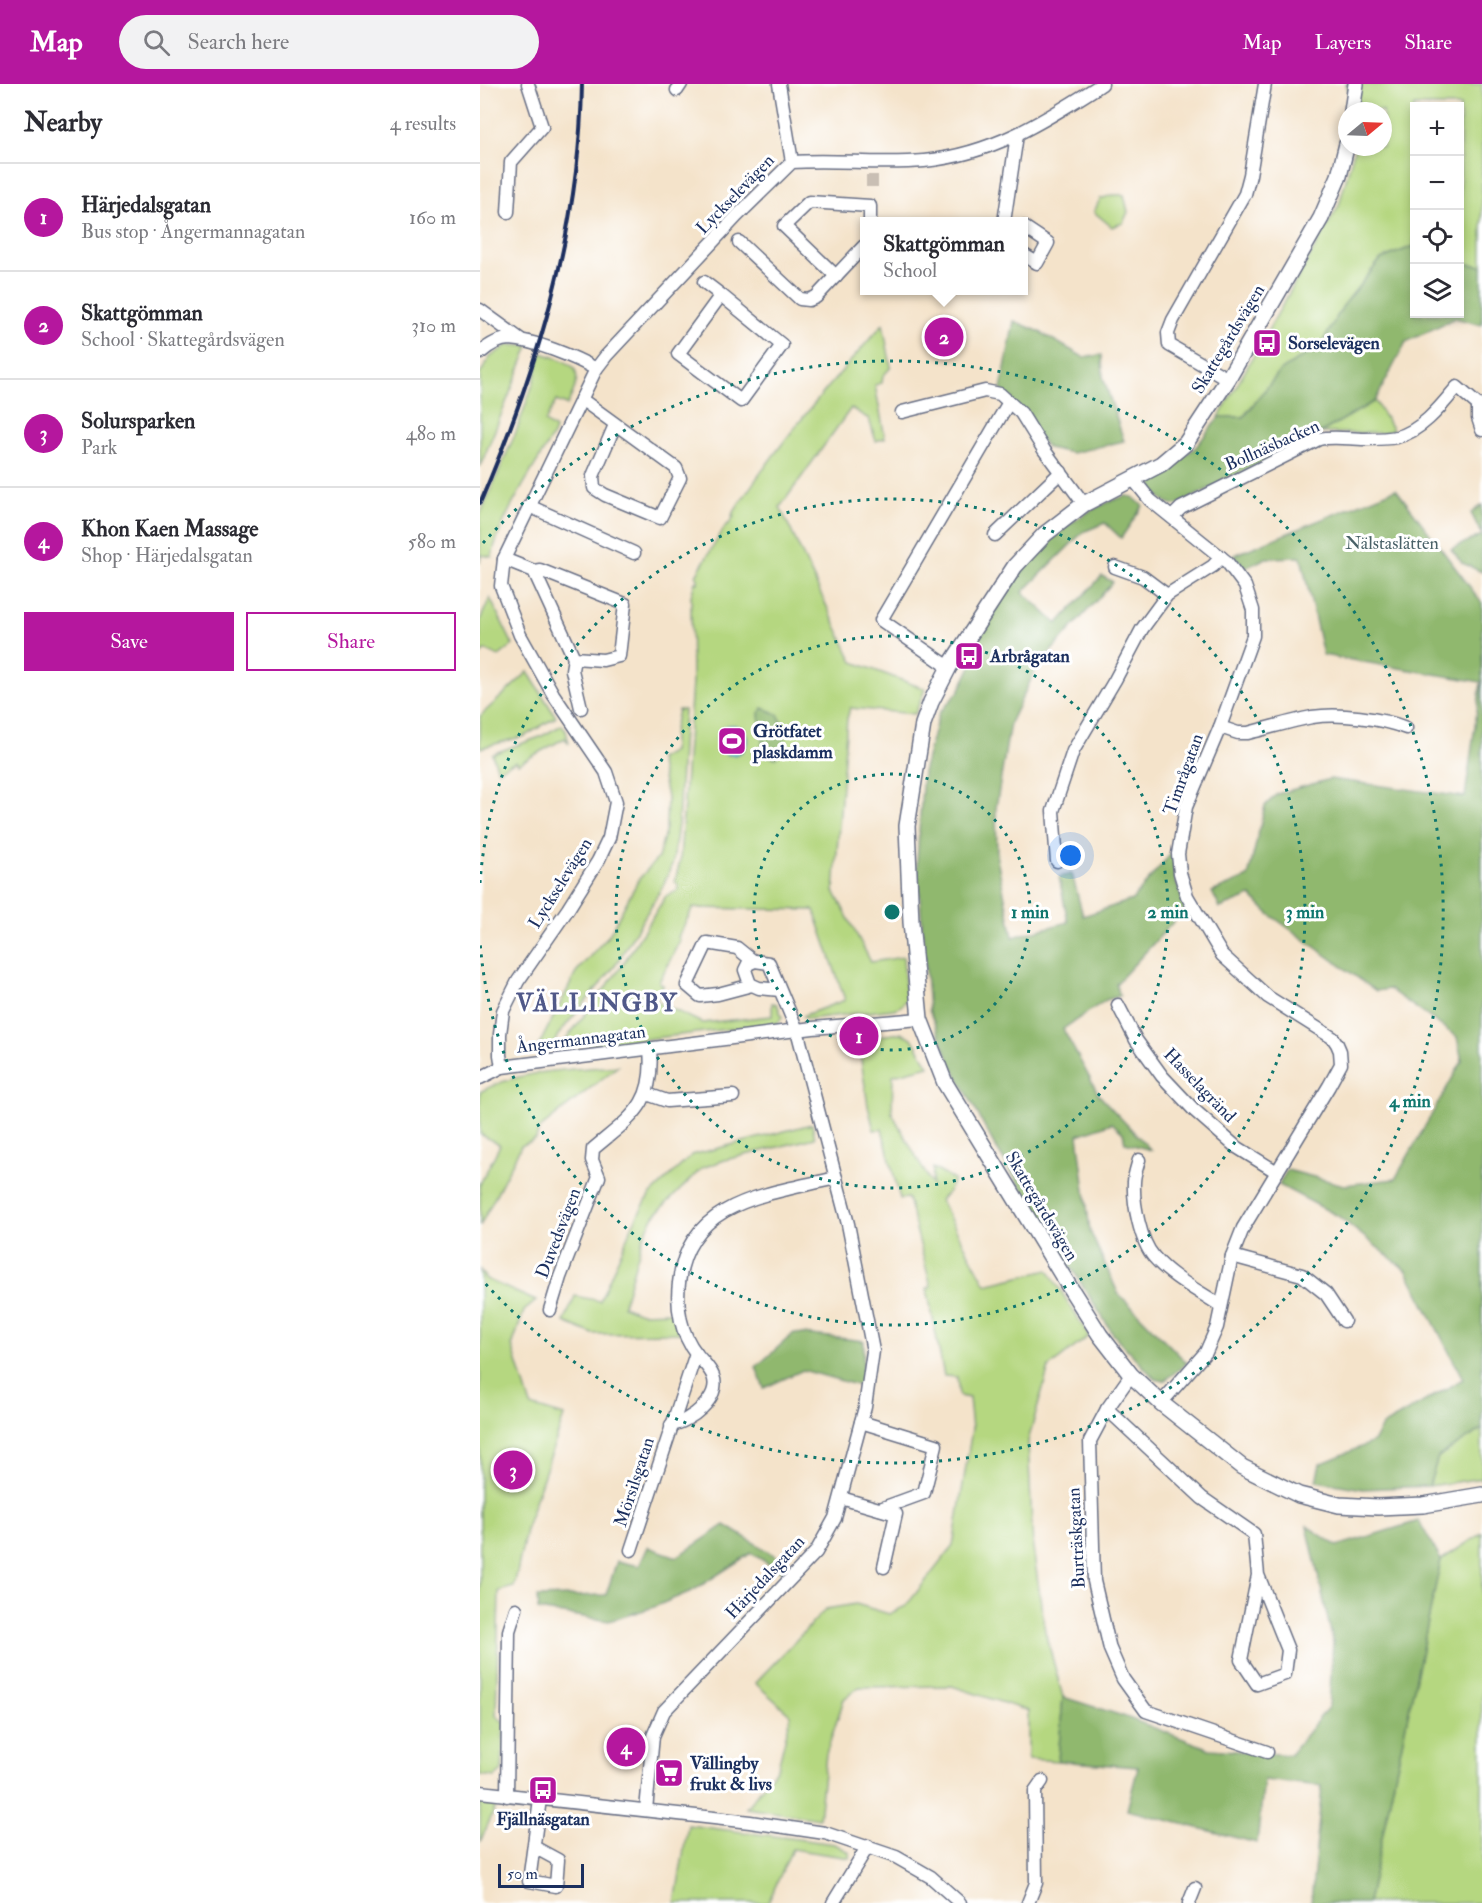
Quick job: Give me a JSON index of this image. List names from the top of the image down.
{
  "streets": {
    "street": [
      "Lyckselevägen",
      "Skattegårdsvägen",
      "Bollnäsbacken",
      "Timrågatan",
      "Ångermannagatan",
      "Hasselagränd",
      "Duvedsvägen",
      "Mörsilsgatan",
      "Burträskgatan",
      "Härjedalsgatan"
    ]
  },
  "crossings": [
    ["Lyckselevägen", "Ångermannagatan"],
    ["Skattegårdsvägen", "Timrågatan"],
    ["Skattegårdsvägen", "Ångermannagatan"],
    ["Skattegårdsvägen", "Burträskgatan"],
    ["Bollnäsbacken", "Timrågatan"],
    ["Timrågatan", "Hasselagränd"],
    ["Ångermannagatan", "Duvedsvägen"],
    ["Ångermannagatan", "Härjedalsgatan"],
    ["Mörsilsgatan", "Härjedalsgatan"]
  ],
  "districts": ["VÄLLINGBY"],
  "parks": ["Nälstaslätten"],
  "places": {
    "bus stop": ["Sorselevägen", "Arbrågatan", "Fjällnäsgatan"],
    "sports": ["Grötfatet plaskdamm"],
    "supermarket": ["Vällingby frukt & livs"]
  },
  "scale_bar": "50 m",
  "north": "right",
  "page": {
    "header": "Map",
    "search": "Search here",
    "nav": ["Map", "Layers", "Share"],
    "heading": ["Nearby", "4 results"],
    "map_buttons": ["+", "−"],
    "list": [
      {
        "mark": "1",
        "name": "Härjedalsgatan",
        "note": "Bus stop · Ångermannagatan",
        "value": "160 m"
      },
      {
        "mark": "2",
        "name": "Skattgömman",
        "note": "School · Skattegårdsvägen",
        "value": "310 m"
      },
      {
        "mark": "3",
        "name": "Solursparken",
        "note": "Park",
        "value": "480 m"
      },
      {
        "mark": "4",
        "name": "Khon Kaen Massage",
        "note": "Shop · Härjedalsgatan",
        "value": "580 m"
      }
    ],
    "popup": ["Skattgömman", "School"],
    "pins": [
      "2",
      "1",
      "3",
      "4"
    ],
    "buttons": ["Save", "Share"],
    "scale": "50 m"
  },
  "rings": [
    "1 min",
    "2 min",
    "3 min",
    "4 min"
  ]
}
